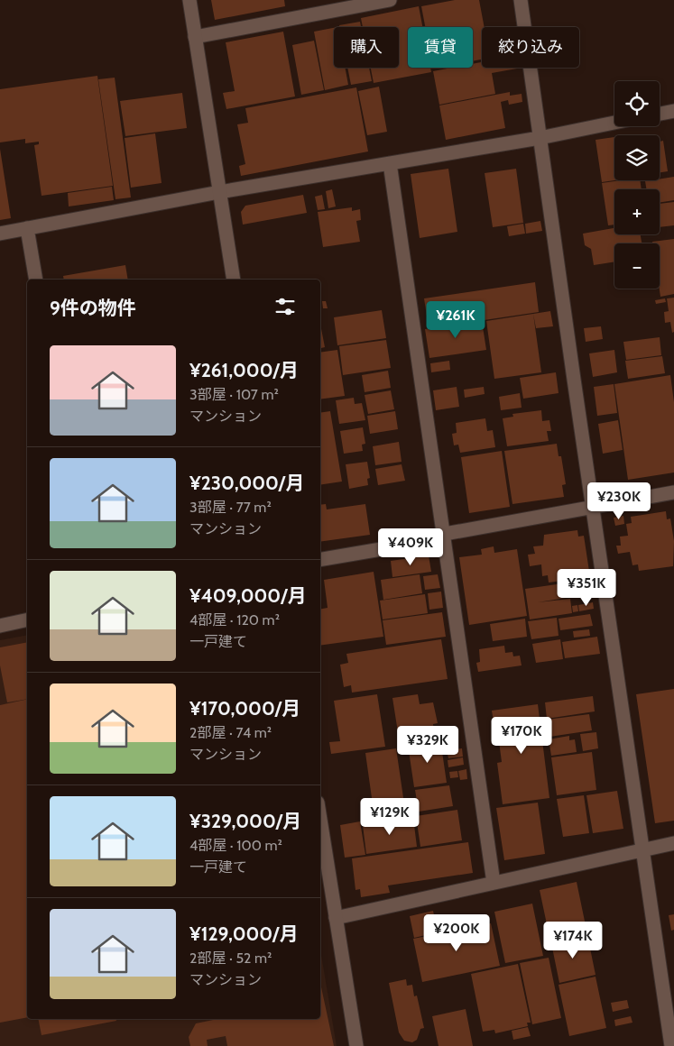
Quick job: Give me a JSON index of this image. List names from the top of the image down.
{
  "page": {
    "chip": ["購入", "賃貸", "絞り込み"],
    "map_buttons": ["+", "−"],
    "heading": "9件の物件",
    "price": [
      "¥261K",
      "¥230K",
      "¥409K",
      "¥351K",
      "¥170K",
      "¥329K",
      "¥129K",
      "¥200K",
      "¥174K"
    ],
    "list": [
      {
        "name": "¥261,000/月",
        "note": "3部屋 · 107 m² · マンション"
      },
      {
        "name": "¥230,000/月",
        "note": "3部屋 · 77 m² · マンション"
      },
      {
        "name": "¥409,000/月",
        "note": "4部屋 · 120 m² · 一戸建て"
      },
      {
        "name": "¥170,000/月",
        "note": "2部屋 · 74 m² · マンション"
      },
      {
        "name": "¥329,000/月",
        "note": "4部屋 · 100 m² · 一戸建て"
      },
      {
        "name": "¥129,000/月",
        "note": "2部屋 · 52 m² · マンション"
      }
    ]
  }
}
